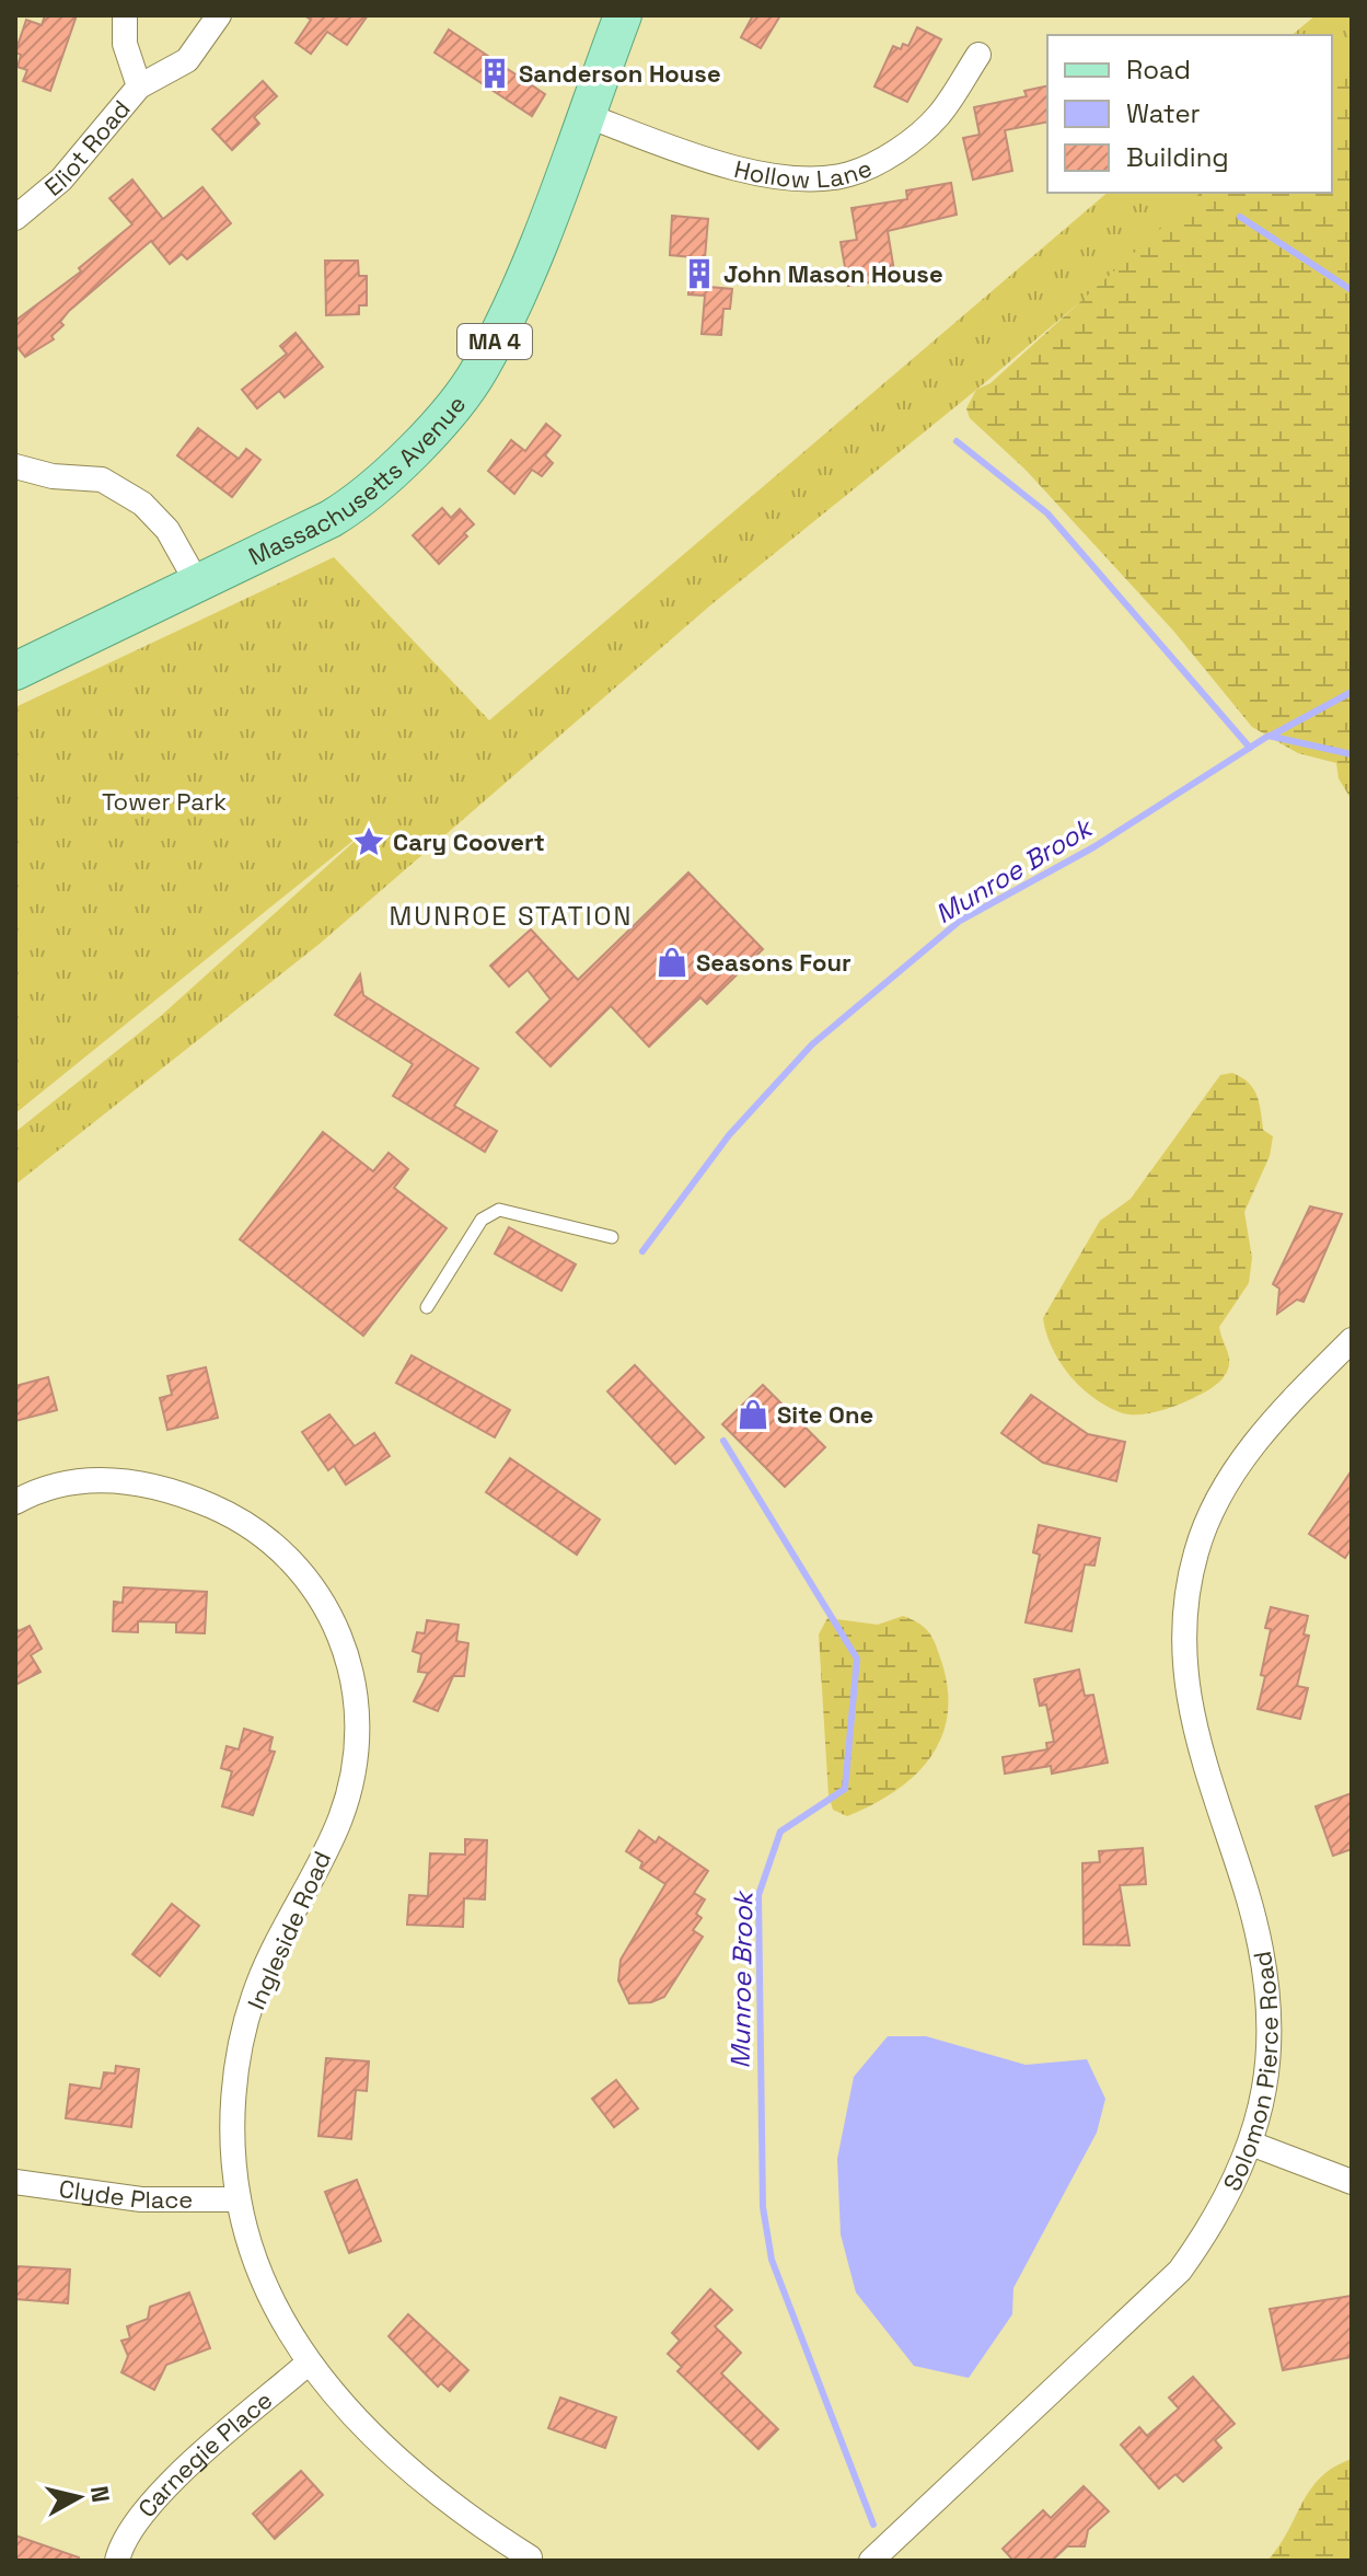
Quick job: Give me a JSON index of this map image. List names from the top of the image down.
{
  "streets": {
    "main road": ["MA 4", "Massachusetts Avenue"],
    "street": [
      "Eliot Road",
      "Hollow Lane",
      "Ingleside Road",
      "Solomon Pierce Road",
      "Clyde Place",
      "Carnegie Place"
    ]
  },
  "crossings": [
    ["Hollow Lane", "Massachusetts Avenue"],
    ["Ingleside Road", "Clyde Place"],
    ["Ingleside Road", "Carnegie Place"]
  ],
  "districts": ["MUNROE STATION"],
  "water": ["Munroe Brook"],
  "parks": ["Tower Park"],
  "places": {
    "building": ["Sanderson House", "John Mason House"],
    "place": ["Cary Coovert"],
    "shop": ["Seasons Four", "Site One"]
  },
  "legend": ["Road", "Water", "Building"],
  "north": "right"
}
